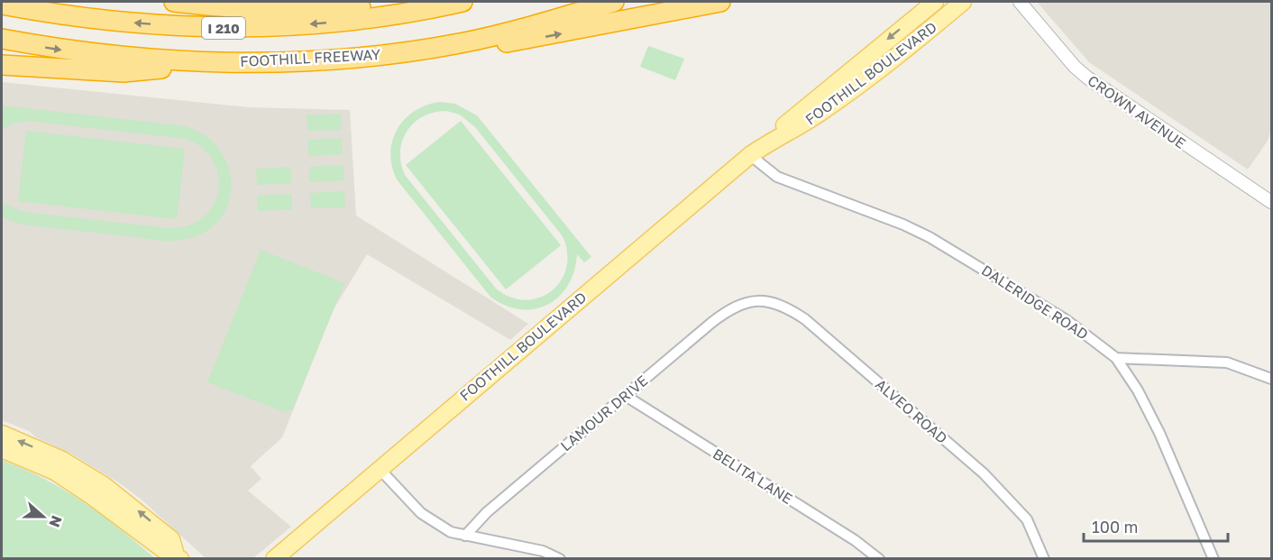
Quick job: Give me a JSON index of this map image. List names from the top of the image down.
{
  "streets": {
    "highway": ["I 210", "FOOTHILL FREEWAY"],
    "main road": ["FOOTHILL BOULEVARD"],
    "street": [
      "CROWN AVENUE",
      "DALERIDGE ROAD",
      "ALVEO ROAD",
      "LAMOUR DRIVE",
      "BELITA LANE"
    ]
  },
  "crossings": [
    ["FOOTHILL BOULEVARD", "DALERIDGE ROAD"],
    ["ALVEO ROAD", "LAMOUR DRIVE"],
    ["LAMOUR DRIVE", "BELITA LANE"]
  ],
  "scale_bar": "100 m",
  "north": "right"
}
